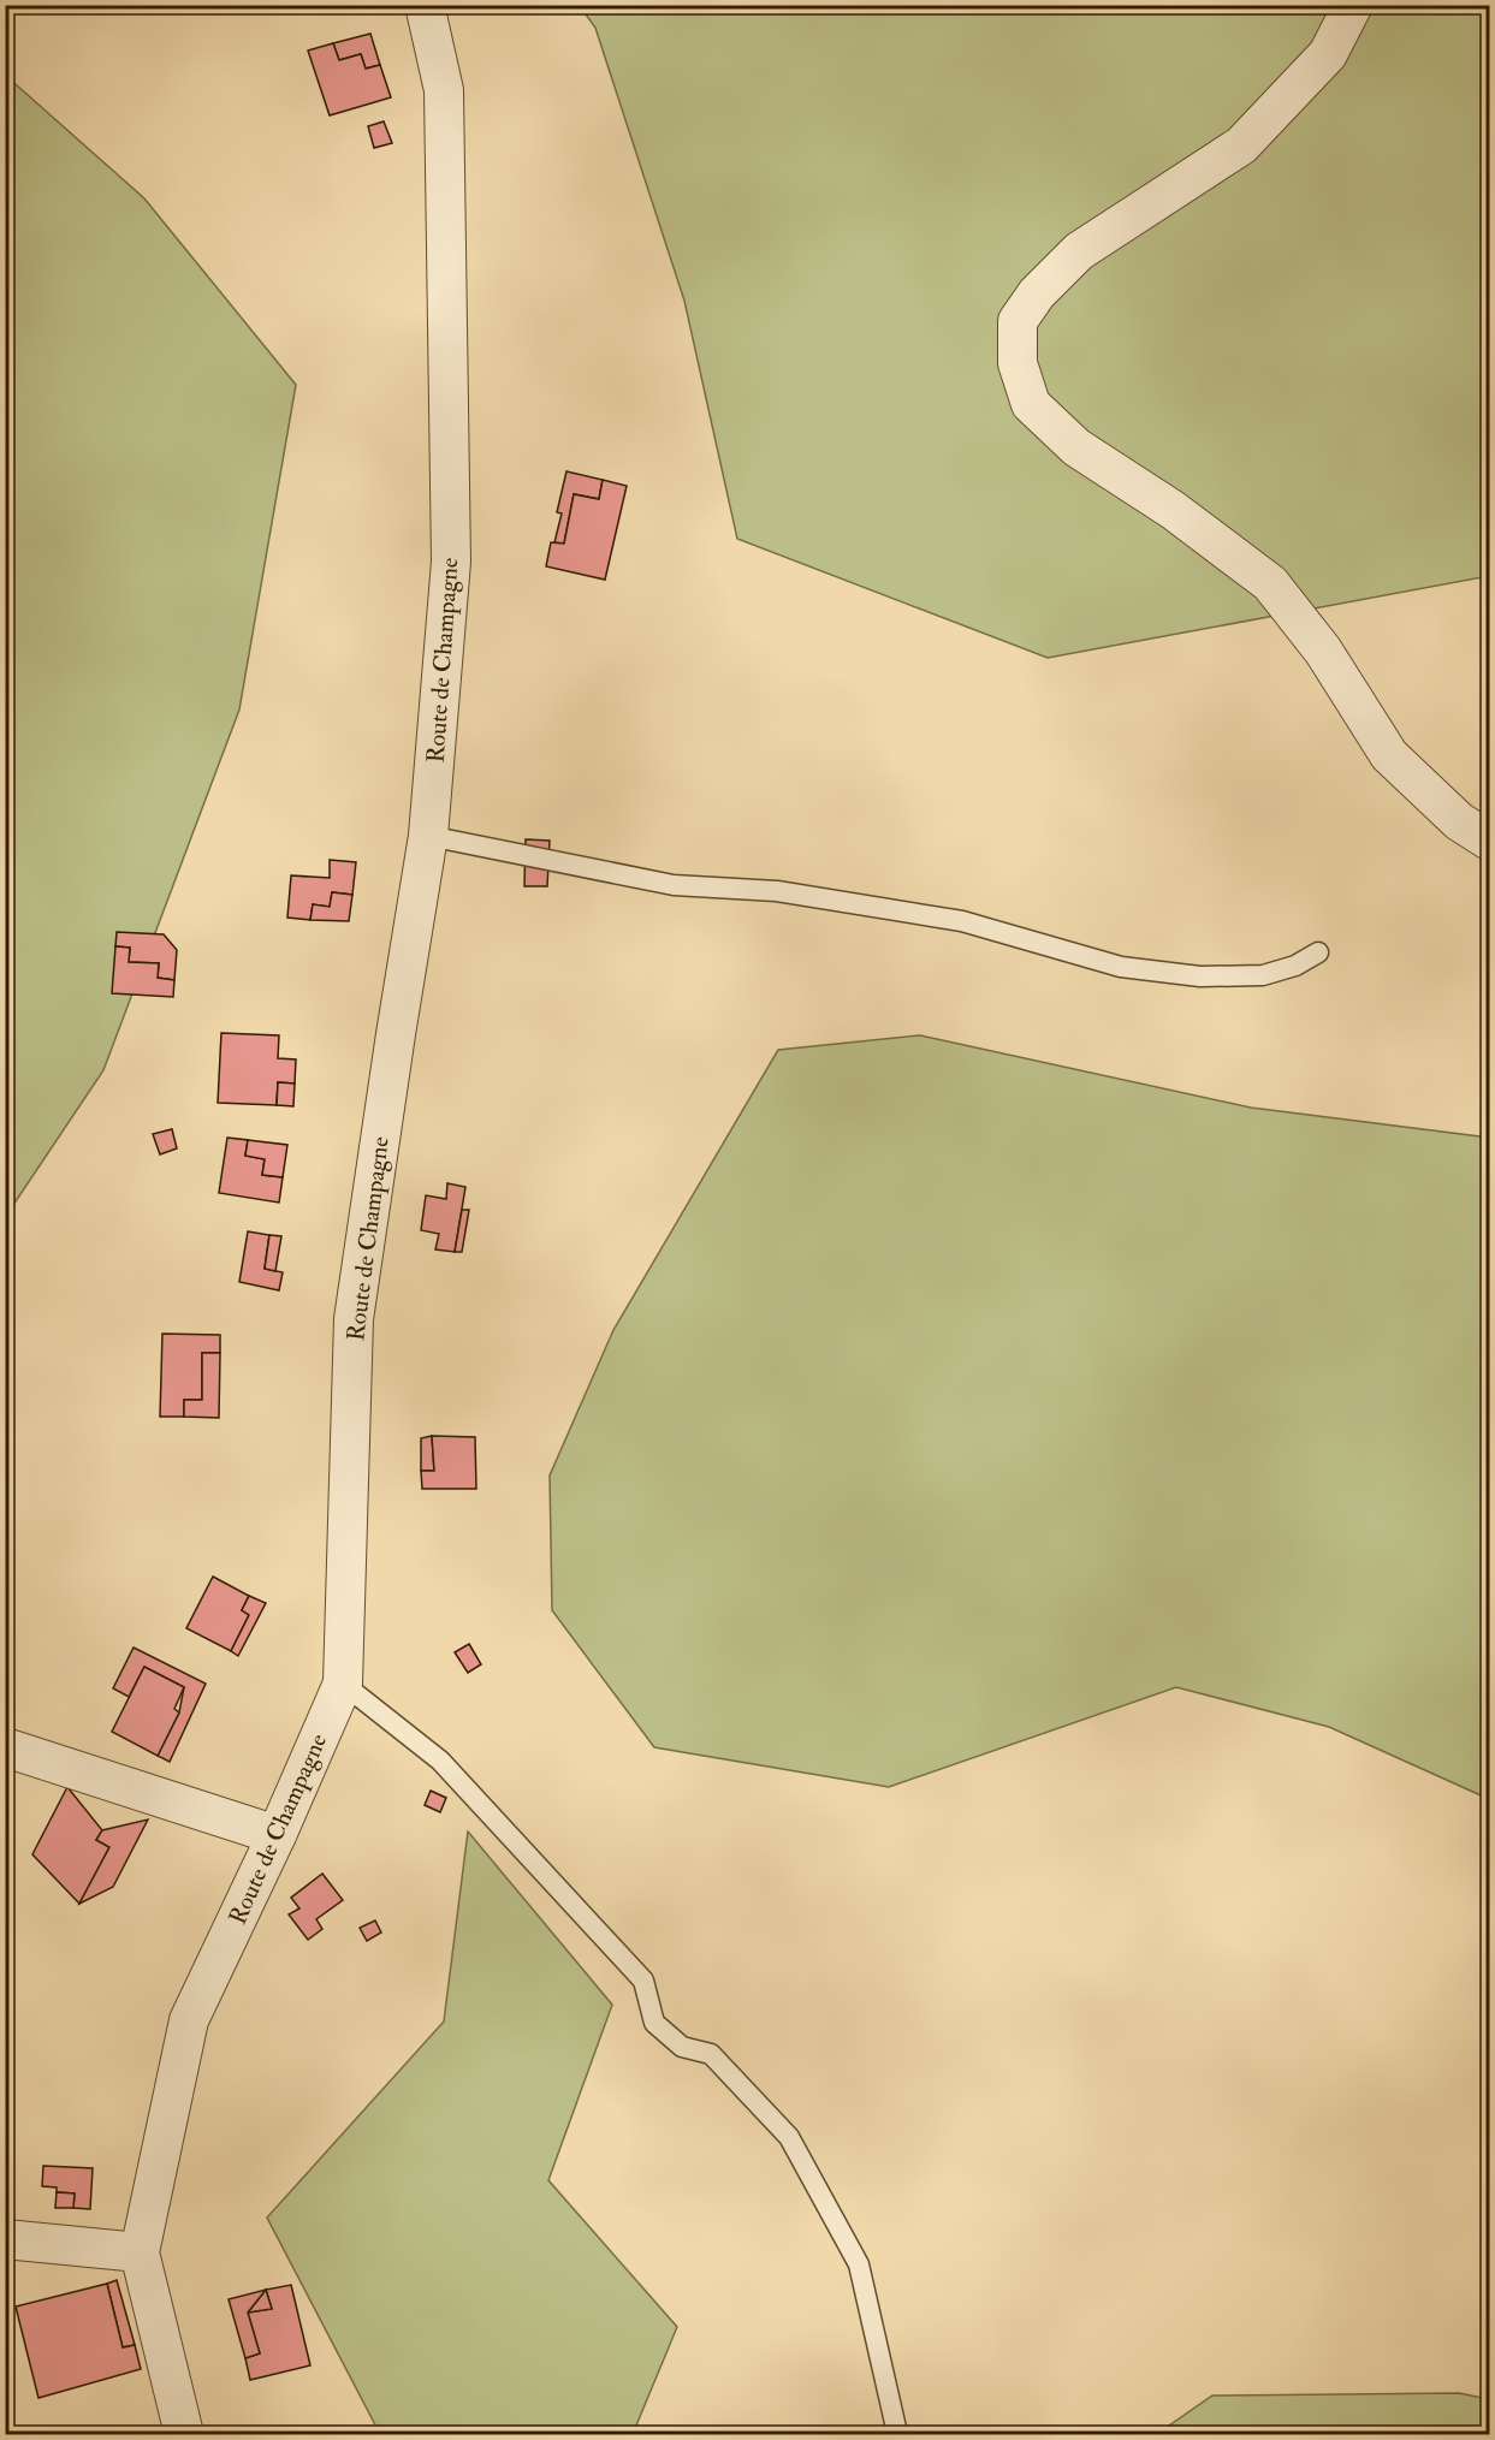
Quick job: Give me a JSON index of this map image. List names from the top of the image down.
{
  "streets": {
    "street": ["Route de Champagne"]
  }
}
